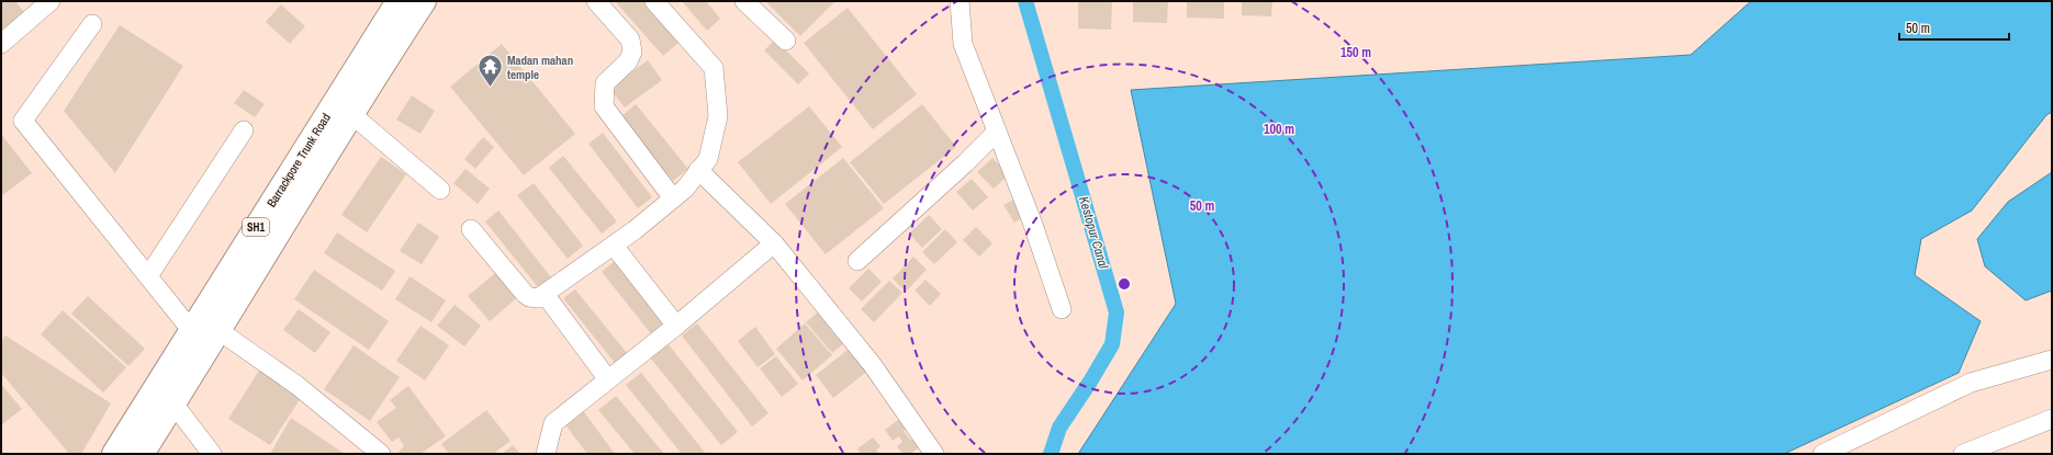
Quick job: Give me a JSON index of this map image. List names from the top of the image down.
{
  "streets": {
    "main road": ["Barrackpore Trunk Road", "SH1"]
  },
  "water": ["Kestopur Canal"],
  "places": {
    "temple": ["Madan mahan temple"]
  },
  "scale_bar": "50 m",
  "rings": ["150 m", "100 m", "50 m"]
}
